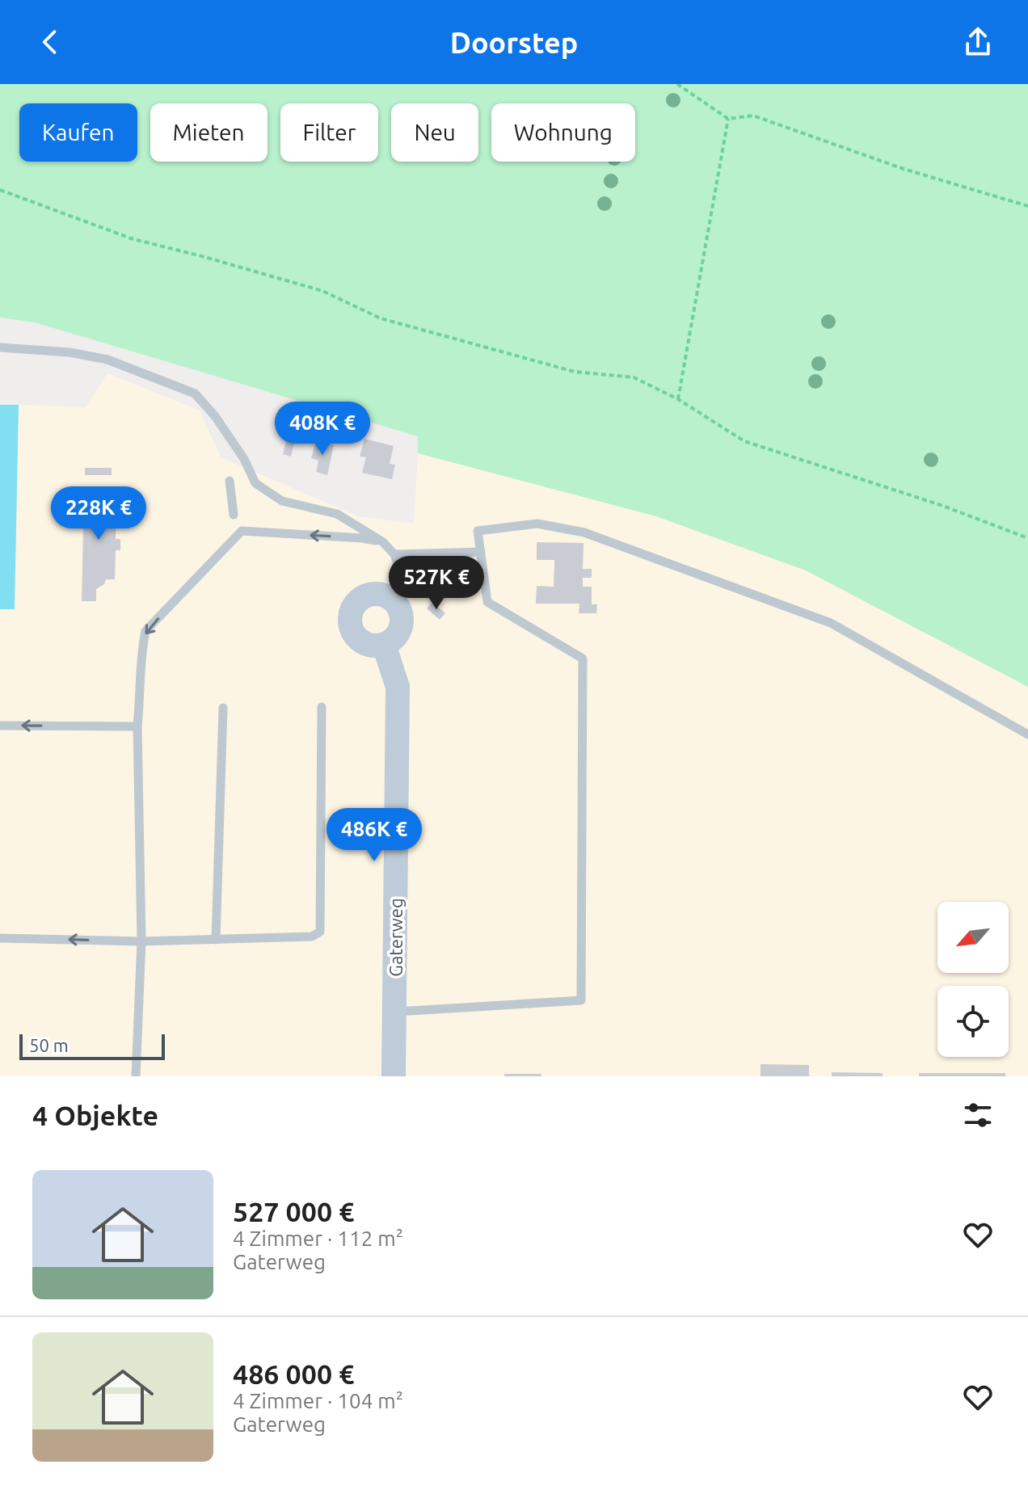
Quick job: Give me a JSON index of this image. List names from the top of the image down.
{
  "streets": {
    "street": ["Gaterweg"]
  },
  "scale_bar": "50 m",
  "north": "bottom left",
  "page": {
    "header": "Doorstep",
    "chip": [
      "Kaufen",
      "Mieten",
      "Filter",
      "Neu",
      "Wohnung"
    ],
    "price": [
      "408K €",
      "228K €",
      "527K €",
      "486K €"
    ],
    "scale": "50 m",
    "heading": "4 Objekte",
    "list": [
      {
        "name": "527 000 €",
        "note": "4 Zimmer · 112 m² · Gaterweg"
      },
      {
        "name": "486 000 €",
        "note": "4 Zimmer · 104 m² · Gaterweg"
      }
    ]
  }
}
